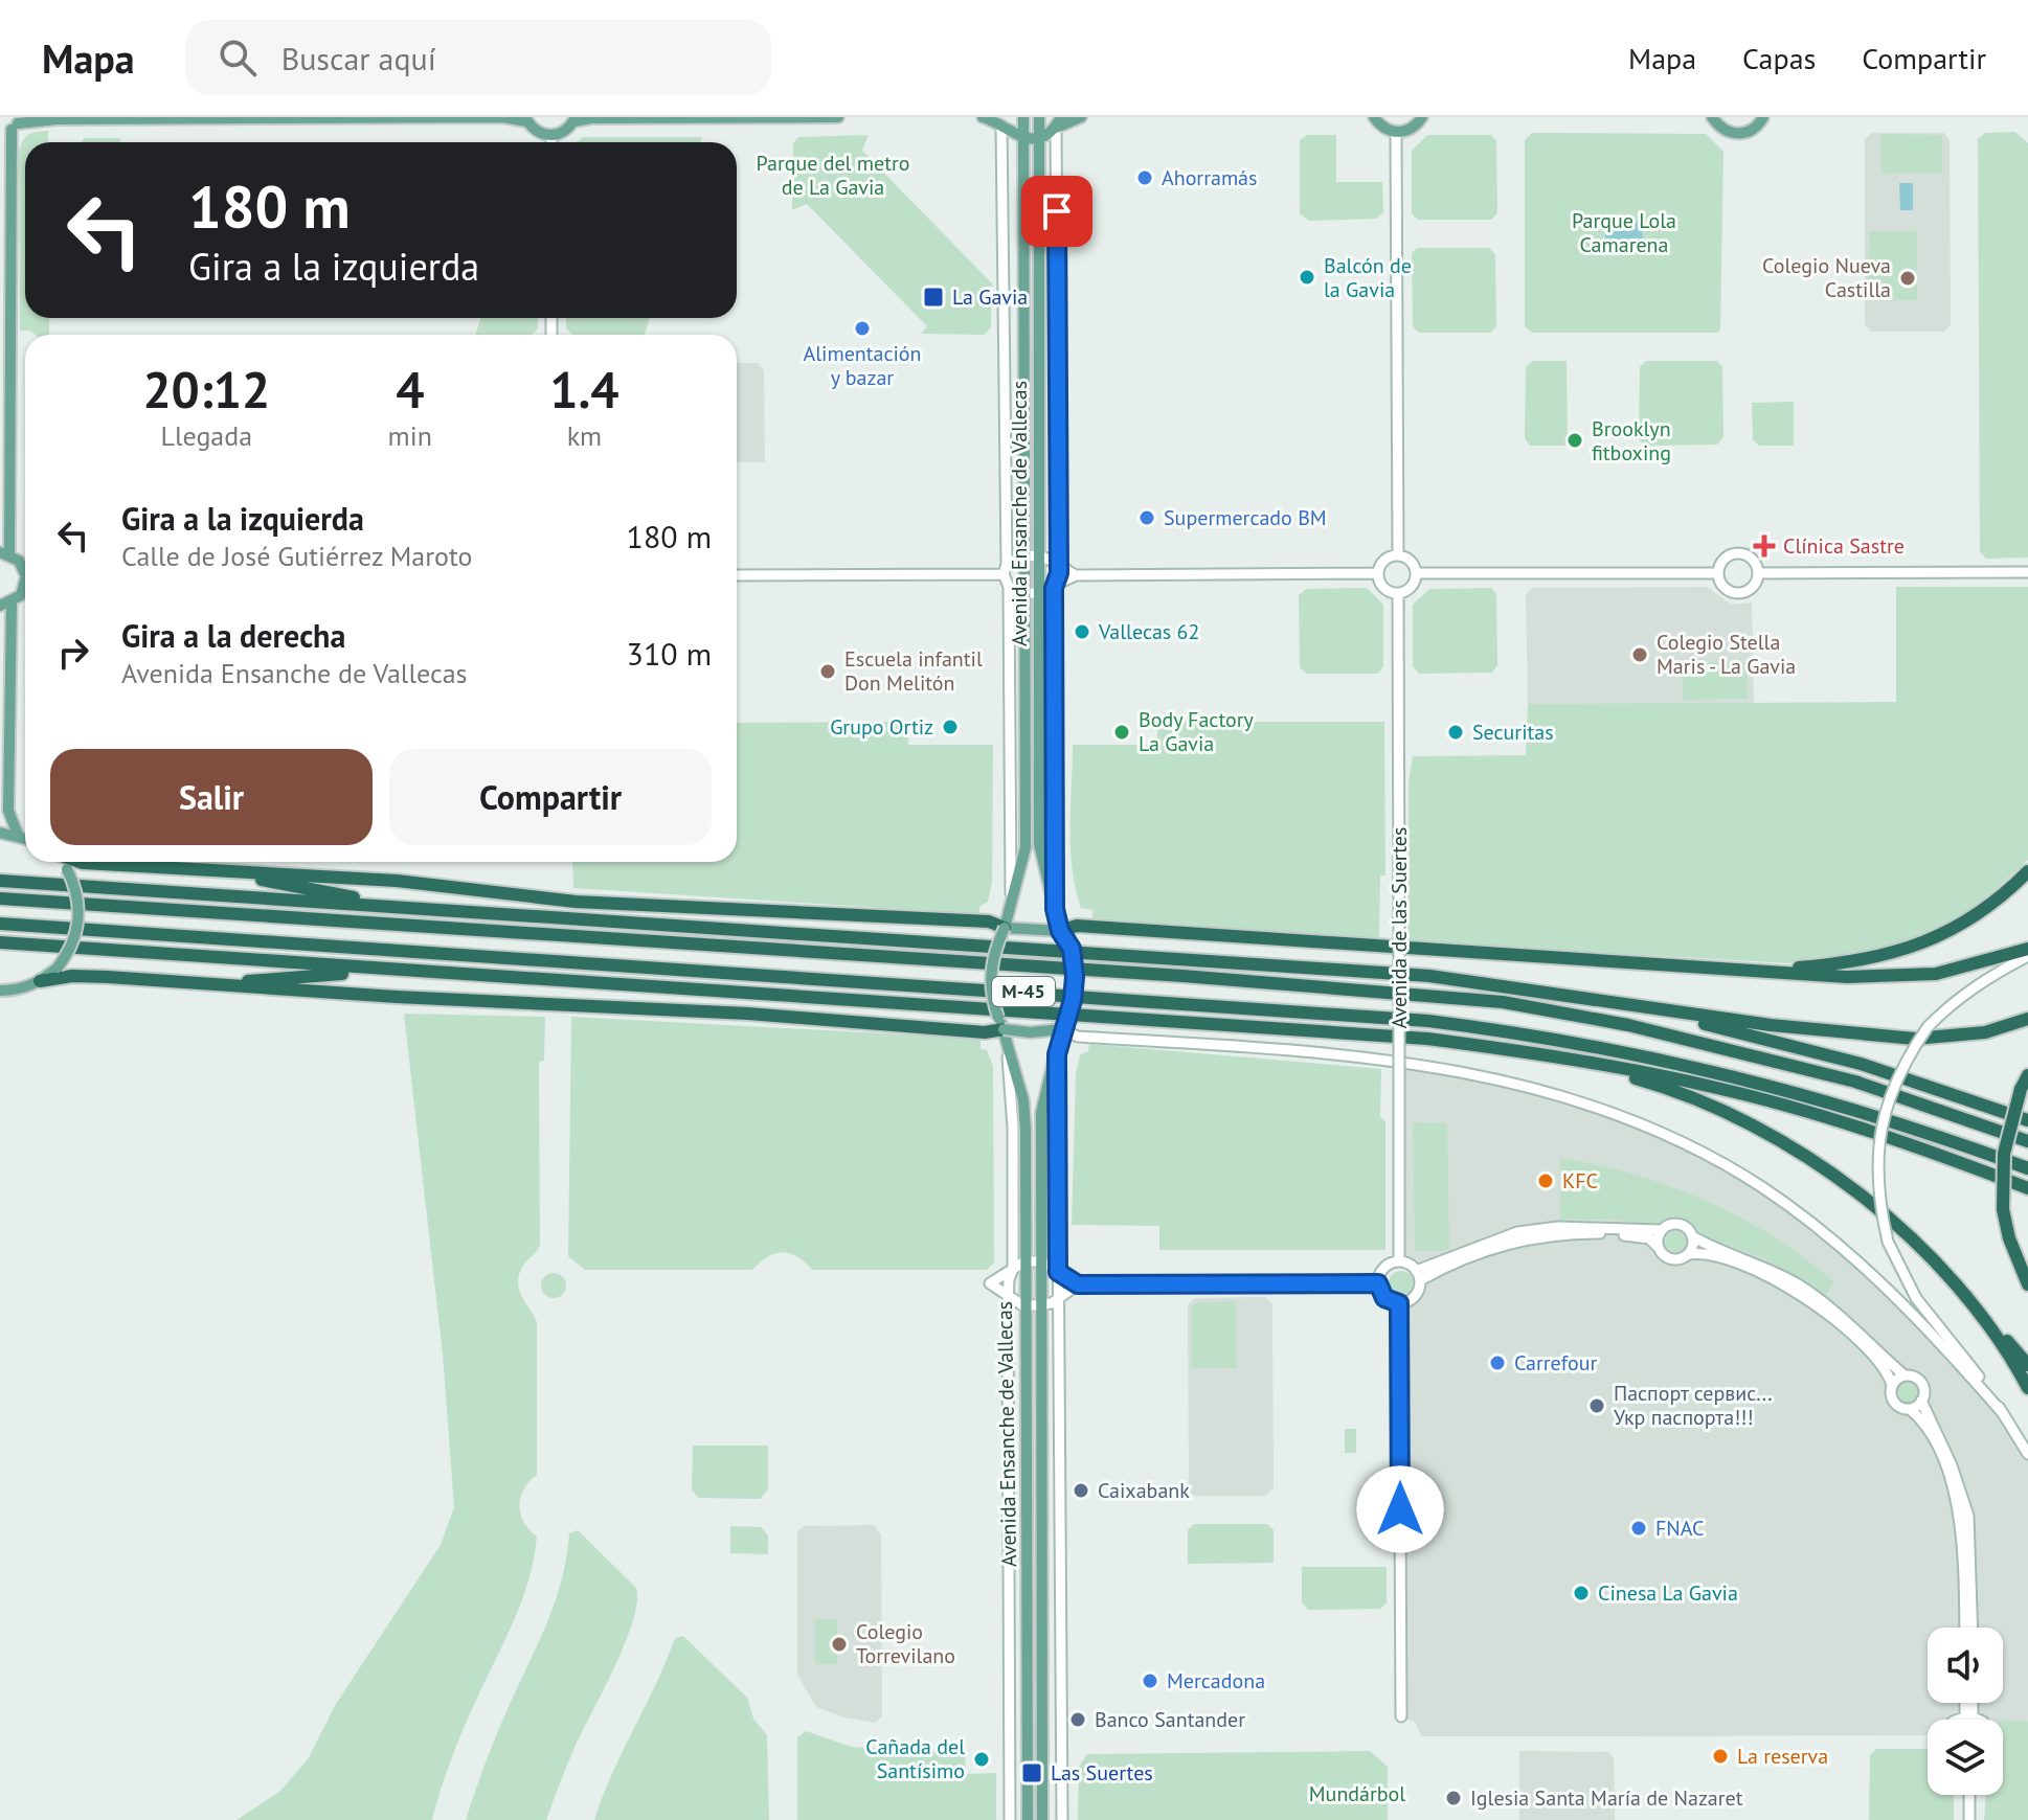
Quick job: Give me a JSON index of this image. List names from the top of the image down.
{
  "streets": {
    "highway": ["M-45"],
    "main road": ["Avenida Ensanche de Vallecas", "Avenida de las Suertes"]
  },
  "parks": ["Parque del metro de La Gavia", "Parque Lola Camarena", "Mundárbol"],
  "places": {
    "other": [
      "Ahorramás",
      "Balcón de la Gavia",
      "Colegio Nueva Castilla",
      "Alimentación y bazar",
      "Brooklyn fitboxing",
      "Supermercado BM",
      "Vallecas 62",
      "Colegio Stella Maris - La Gavia",
      "Escuela infantil Don Melitón",
      "Grupo Ortiz",
      "Body Factory La Gavia",
      "Securitas",
      "KFC",
      "Carrefour",
      "Паспорт сервис... Укр паспорта!!!",
      "Caixabank",
      "FNAC",
      "Cinesa La Gavia",
      "Colegio Torrevilano",
      "Mercadona",
      "Banco Santander",
      "La reserva",
      "Cañada del Santísimo",
      "Iglesia Santa María de Nazaret"
    ],
    "transit": ["La Gavia", "Las Suertes"],
    "health": ["Clínica Sastre"]
  },
  "page": {
    "header": "Mapa",
    "search": "Buscar aquí",
    "nav": ["Mapa", "Capas", "Compartir"],
    "turn": ["180 m", "Gira a la izquierda"],
    "eta": [
      "20:12",
      "Llegada",
      "4",
      "min",
      "1.4",
      "km"
    ],
    "list": [
      {
        "name": "Gira a la izquierda",
        "note": "Calle de José Gutiérrez Maroto",
        "value": "180 m"
      },
      {
        "name": "Gira a la derecha",
        "note": "Avenida Ensanche de Vallecas",
        "value": "310 m"
      }
    ],
    "buttons": ["Salir", "Compartir"]
  }
}
